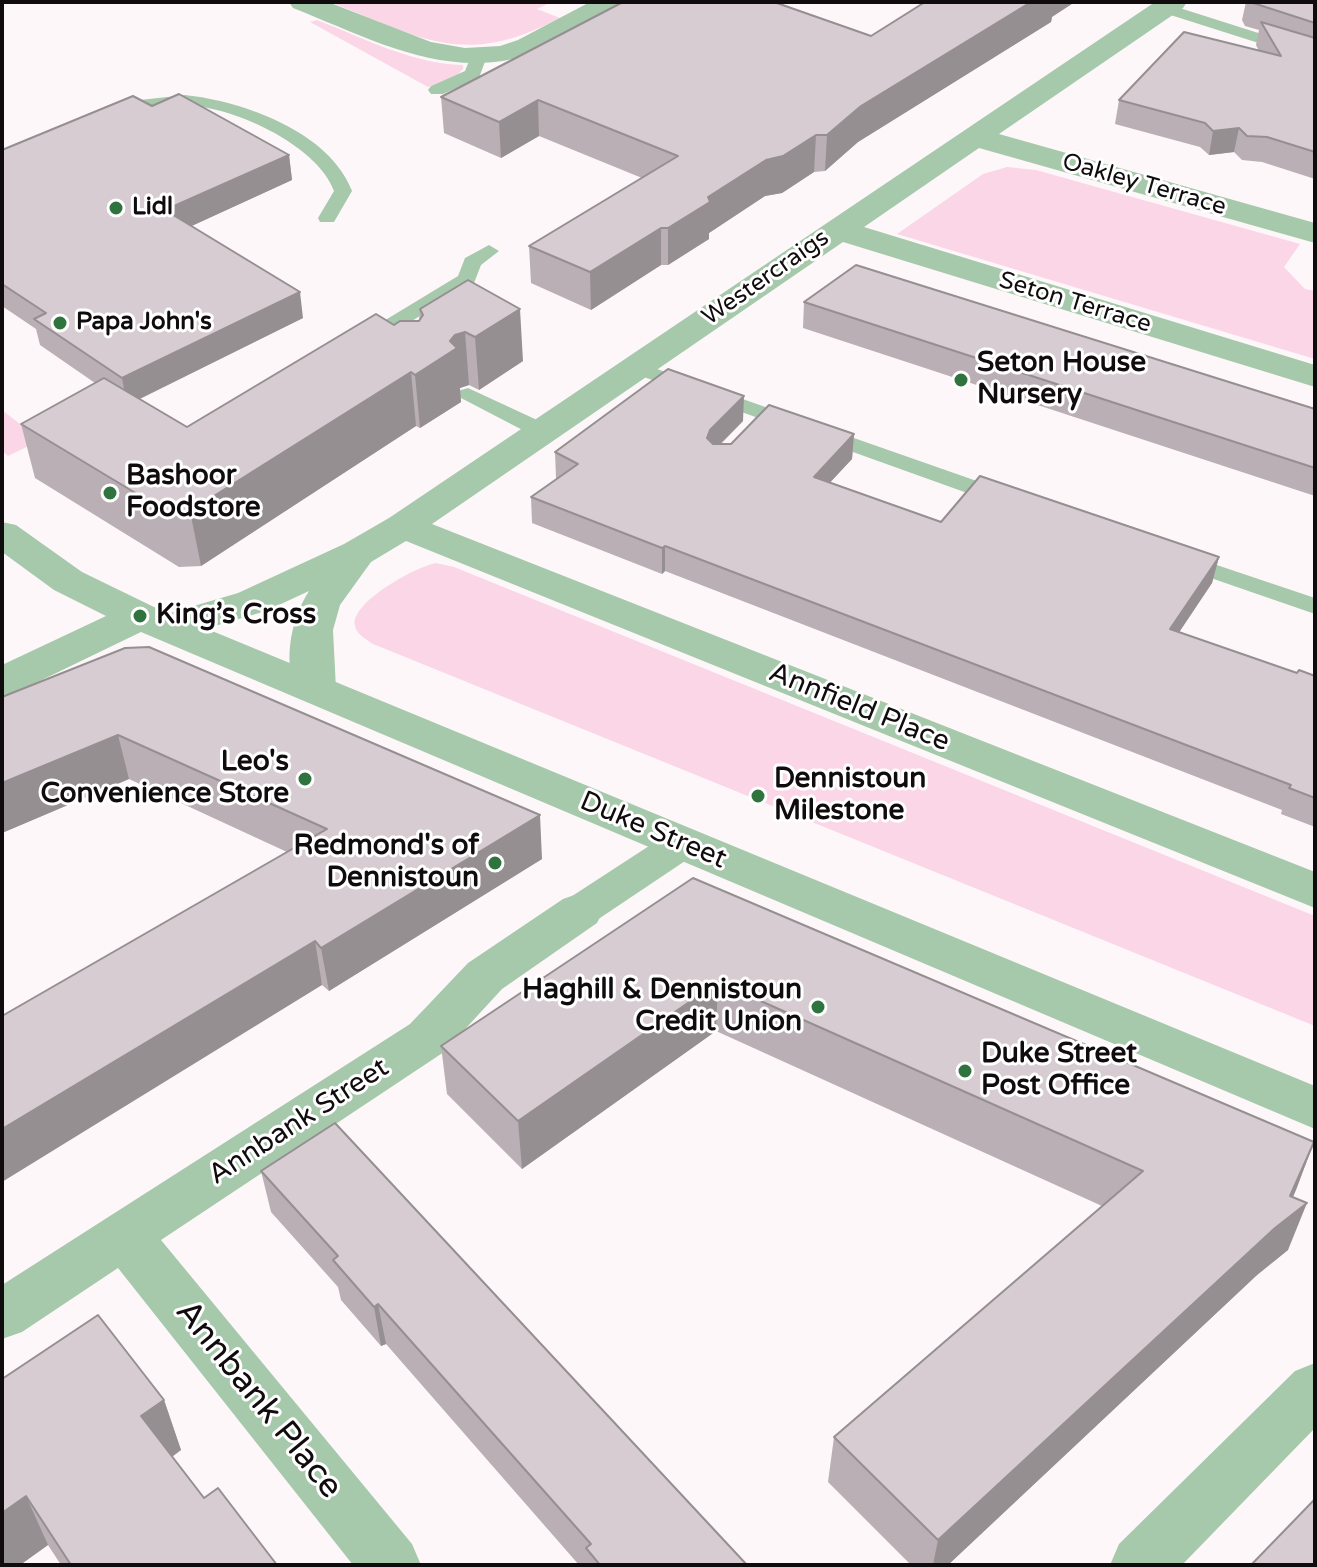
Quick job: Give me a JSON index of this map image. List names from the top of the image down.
{
  "streets": {
    "street": [
      "Oakley Terrace",
      "Westercraigs",
      "Seton Terrace",
      "Annfield Place",
      "Duke Street",
      "Annbank Street",
      "Annbank Place"
    ]
  },
  "crossings": [
    ["Oakley Terrace", "Westercraigs"],
    ["Westercraigs", "Seton Terrace"],
    ["Westercraigs", "Annfield Place"],
    ["Westercraigs", "Duke Street"],
    ["Annbank Street", "Annbank Place"]
  ],
  "places": [
    "Lidl",
    "Papa John's",
    "Seton House Nursery",
    "Bashoor Foodstore",
    "King’s Cross",
    "Leo's Convenience Store",
    "Dennistoun Milestone",
    "Redmond's of Dennistoun",
    "Haghill & Dennistoun Credit Union",
    "Duke Street Post Office"
  ]
}
